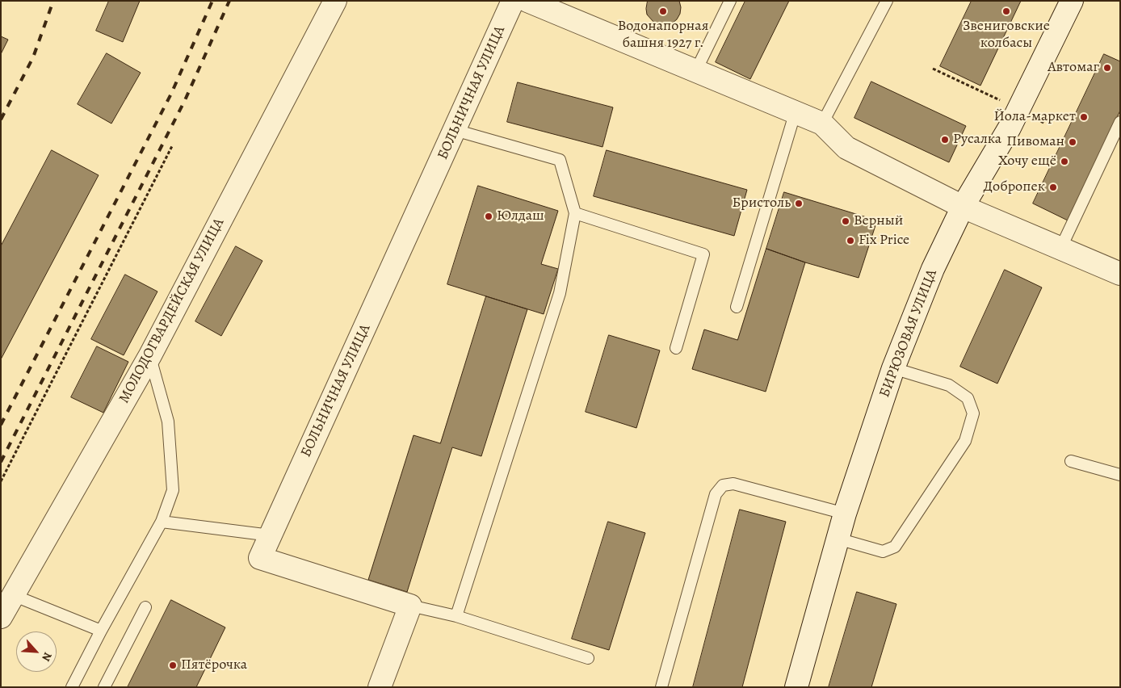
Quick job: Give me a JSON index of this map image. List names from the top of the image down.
{
  "streets": {
    "street": ["БОЛЬНИЧНАЯ УЛИЦА", "МОЛОДОГВАРДЕЙСКАЯ УЛИЦА", "БИРЮЗОВАЯ УЛИЦА"]
  },
  "places": [
    "Водонапорная башня 1927 г.",
    "Звениговские колбасы",
    "Автомаг",
    "Йола-маркет",
    "Русалка",
    "Пивоман",
    "Хочу ещё",
    "Добропек",
    "Бристоль",
    "Юлдаш",
    "Верный",
    "Fix Price",
    "Пятёрочка"
  ],
  "north": "bottom right"
}
